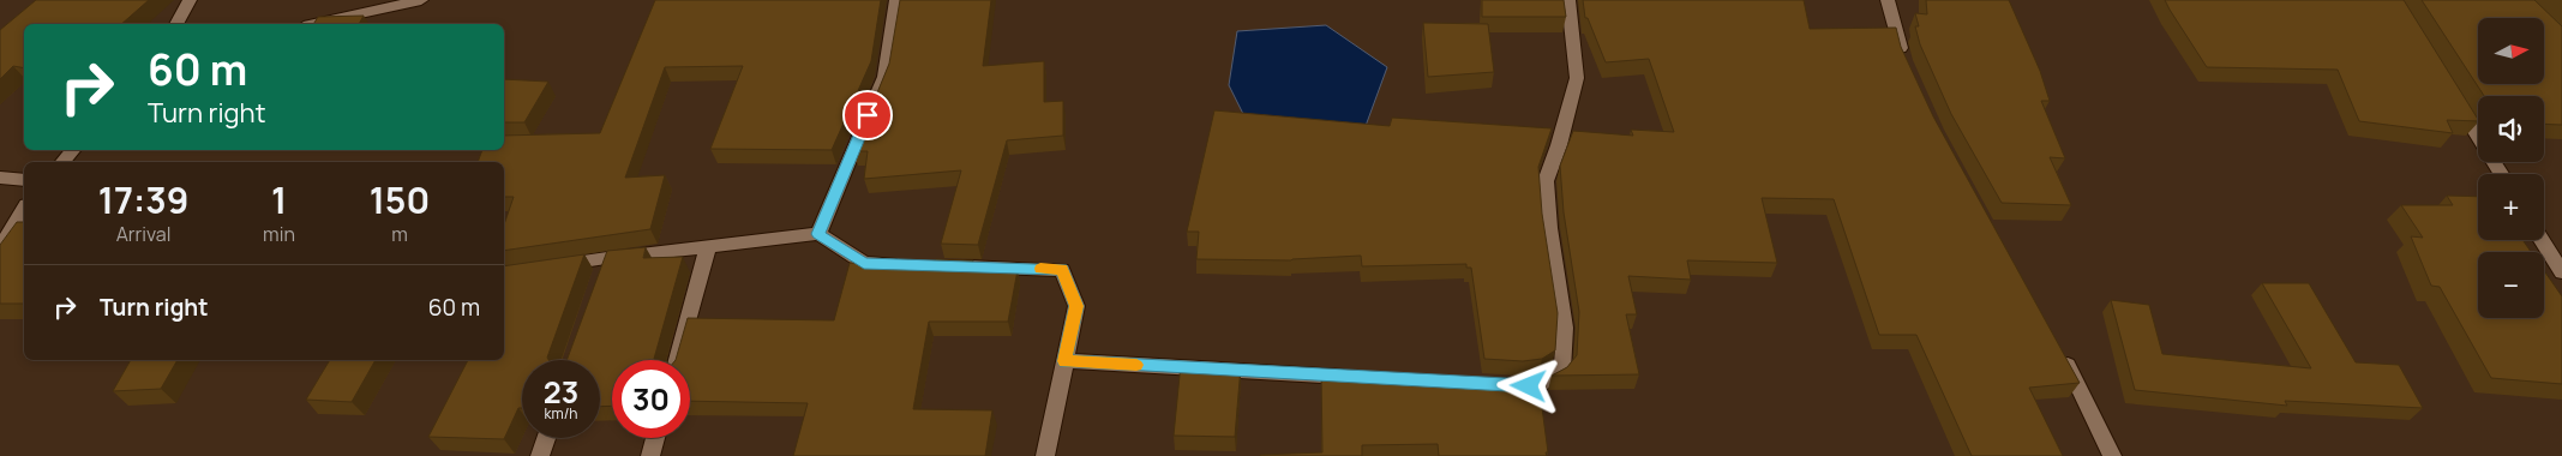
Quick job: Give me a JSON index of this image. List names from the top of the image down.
{
  "north": "right",
  "page": {
    "map_buttons": ["+", "−"],
    "turn": ["60 m", "Turn right"],
    "eta": [
      "17:39",
      "Arrival",
      "1",
      "min",
      "150",
      "m"
    ],
    "list": [
      {
        "name": "Turn right",
        "value": "60 m"
      }
    ],
    "speed": "23 km/h",
    "limit": "30"
  }
}
